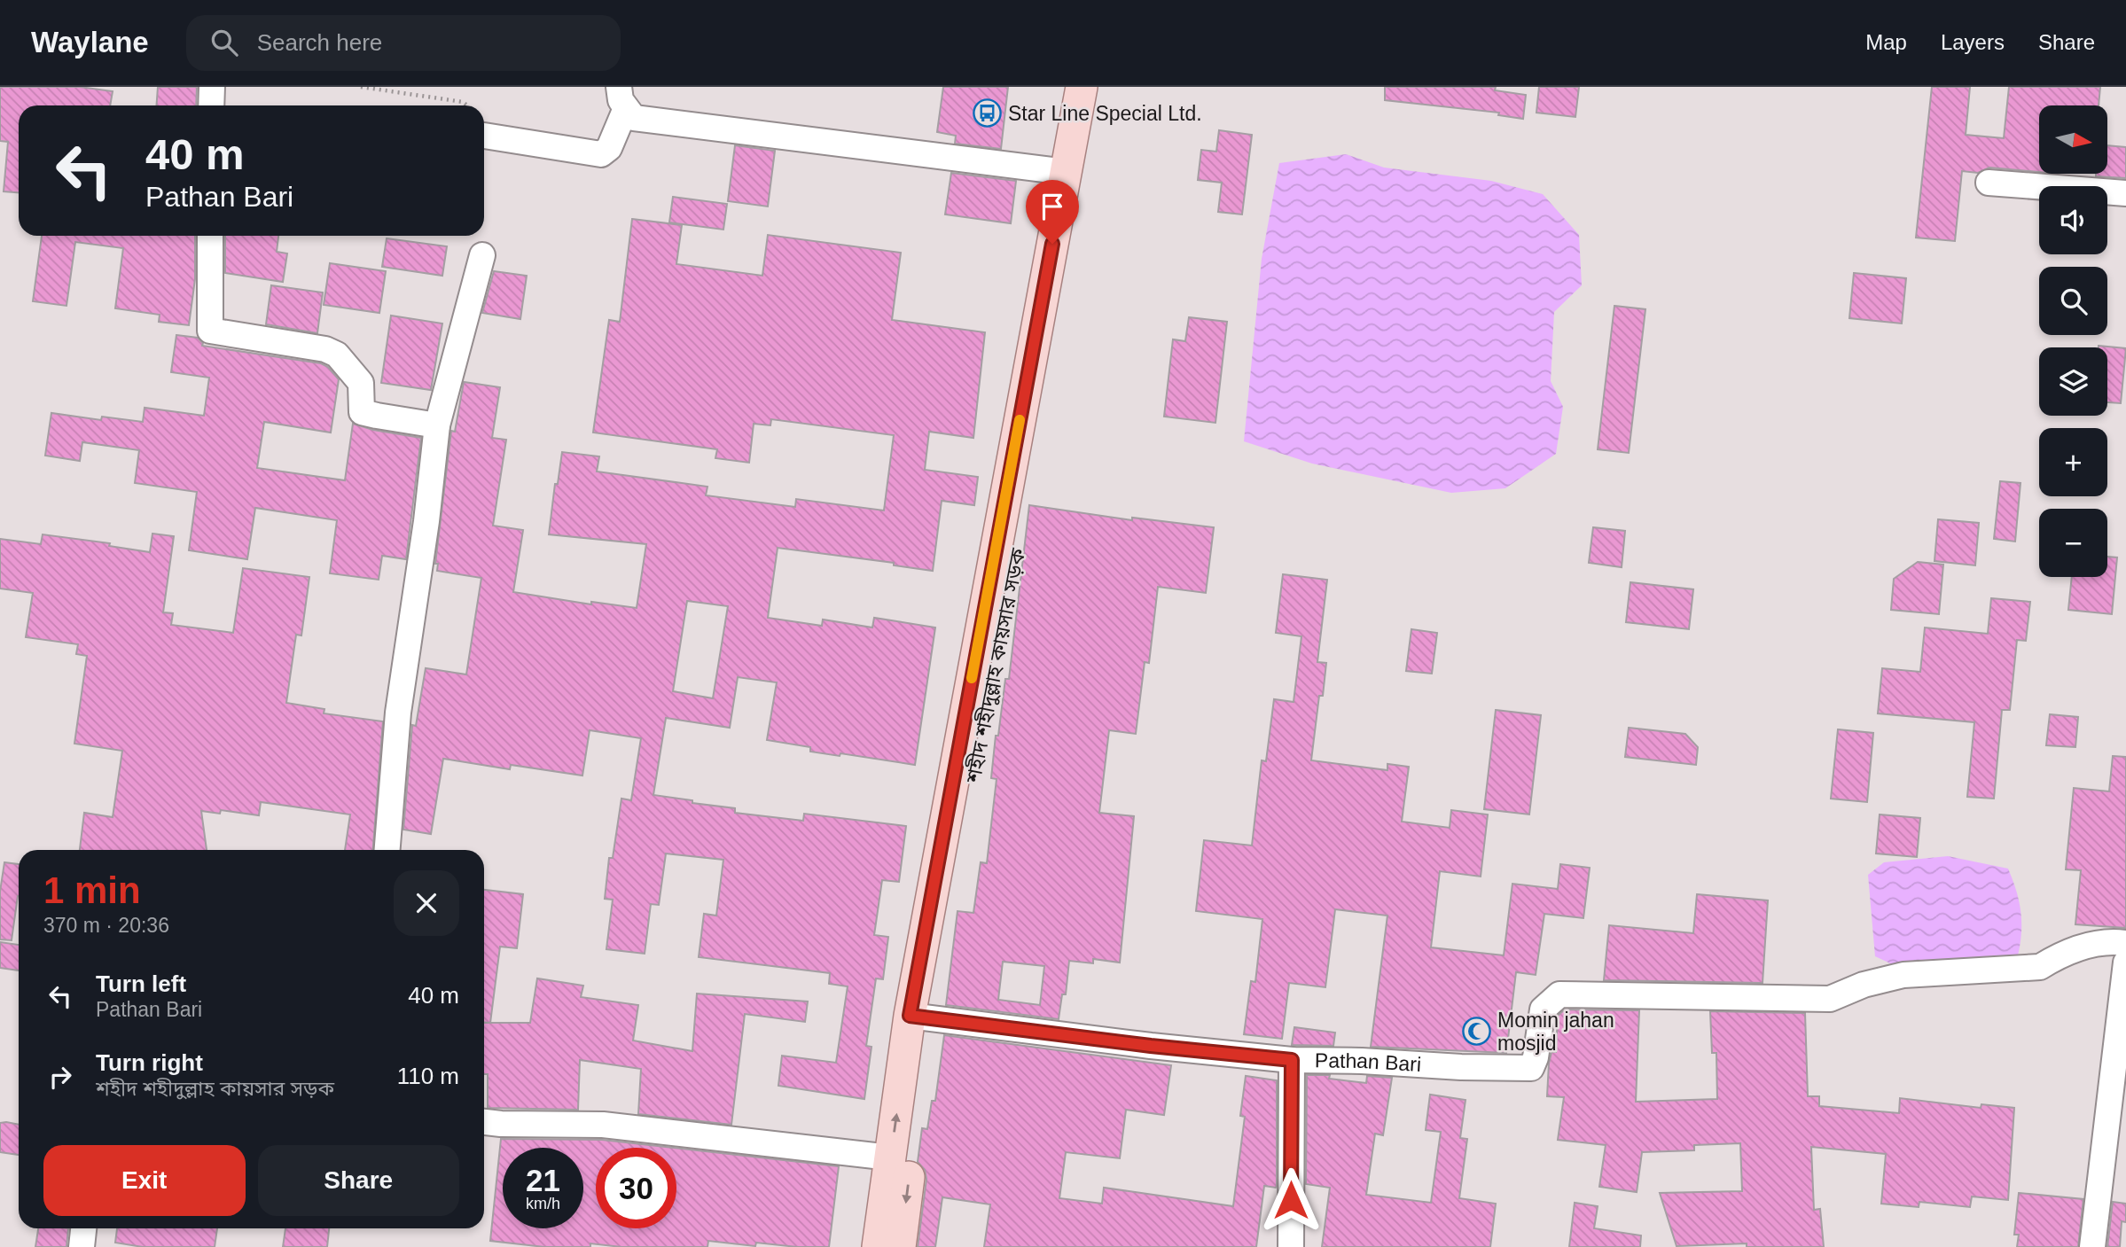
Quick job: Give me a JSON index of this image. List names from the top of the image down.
{
  "streets": {
    "main road": ["শহীদ শহীদুল্লাহ কায়সার সড়ক"],
    "street": ["Pathan Bari"]
  },
  "crossings": [
    ["শহীদ শহীদুল্লাহ কায়সার সড়ক", "Pathan Bari"]
  ],
  "places": {
    "bus stop": ["Star Line Special Ltd."],
    "mosque": ["Momin jahan mosjid"]
  },
  "north": "right",
  "page": {
    "header": "Waylane",
    "search": "Search here",
    "nav": ["Map", "Layers", "Share"],
    "map_buttons": ["+", "−"],
    "turn": ["40 m", "Pathan Bari"],
    "heading": ["1 min", "370 m · 20:36"],
    "list": [
      {
        "name": "Turn left",
        "note": "Pathan Bari",
        "value": "40 m"
      },
      {
        "name": "Turn right",
        "note": "শহীদ শহীদুল্লাহ কায়সার সড়ক",
        "value": "110 m"
      }
    ],
    "buttons": ["Exit", "Share"],
    "speed": "21 km/h",
    "limit": "30"
  }
}
